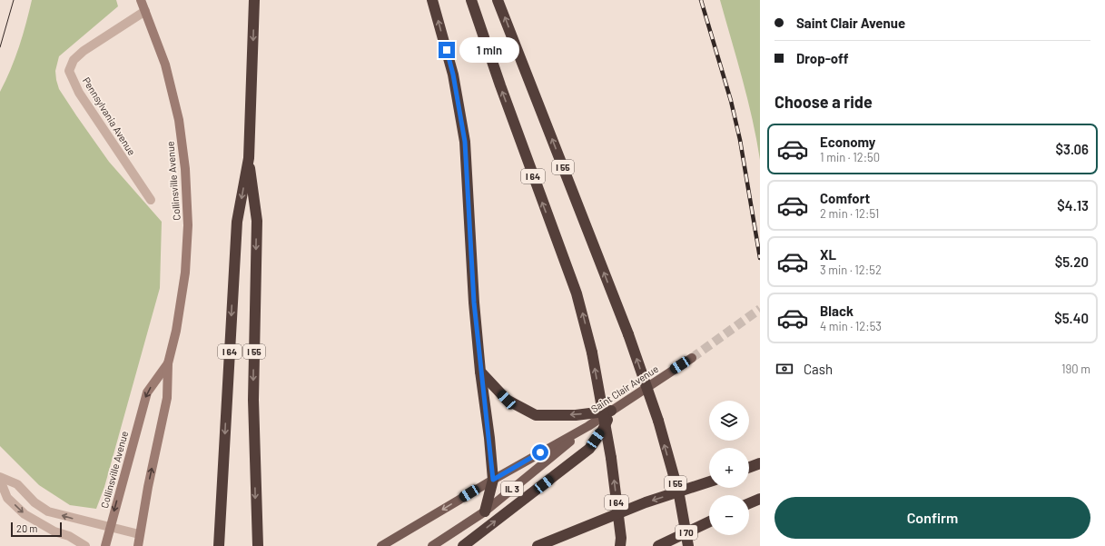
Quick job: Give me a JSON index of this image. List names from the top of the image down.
{
  "streets": {
    "highway": [
      "I 55",
      "I 64",
      "IL 3",
      "I 70"
    ],
    "main road": ["Collinsville Avenue", "Saint Clair Avenue"],
    "street": ["Pennsylvania Avenue"]
  },
  "crossings": [
    ["Pennsylvania Avenue", "Collinsville Avenue"],
    ["I 55", "I 64"],
    ["Saint Clair Avenue", "IL 3"]
  ],
  "scale_bar": "20 m",
  "page": {
    "banner": ["Saint Clair Avenue", "Drop-off"],
    "bubble": "1 min",
    "heading": "Choose a ride",
    "list": [
      {
        "name": "Economy",
        "note": "1 min · 12:50",
        "value": "$3.06"
      },
      {
        "name": "Comfort",
        "note": "2 min · 12:51",
        "value": "$4.13"
      },
      {
        "name": "XL",
        "note": "3 min · 12:52",
        "value": "$5.20"
      },
      {
        "name": "Black",
        "note": "4 min · 12:53",
        "value": "$5.40"
      }
    ],
    "pay": ["Cash", "190 m"],
    "map_buttons": ["+", "−"],
    "buttons": "Confirm",
    "scale": "20 m"
  }
}
